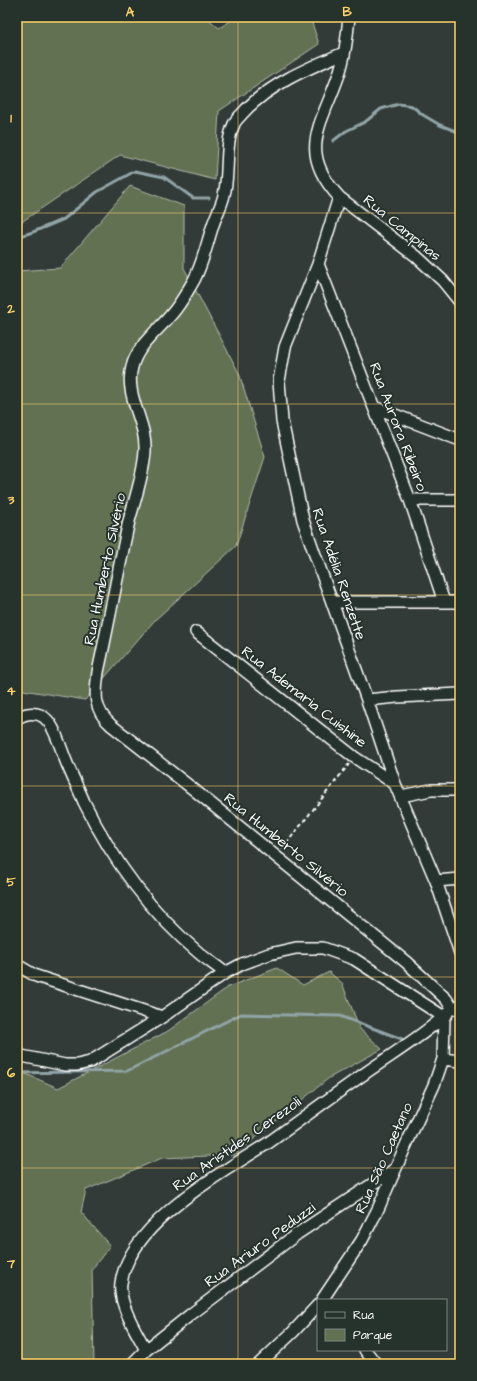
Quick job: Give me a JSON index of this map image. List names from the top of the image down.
{
  "streets": {
    "street": [
      "Rua Campinas",
      "Rua Aurora Ribeiro",
      "Rua Humberto Silvério",
      "Rua Adélia Renzette",
      "Rua Ademaria Cuishine",
      "Rua Aristides Cerezoli",
      "Rua São Caetano",
      "Rua Ariuro Peduzzi"
    ]
  },
  "crossings": [
    ["Rua Campinas", "Rua Humberto Silvério"],
    ["Rua Campinas", "Rua Adélia Renzette"],
    ["Rua Aurora Ribeiro", "Rua Adélia Renzette"],
    ["Rua Humberto Silvério", "Rua Aristides Cerezoli"],
    ["Rua Adélia Renzette", "Rua Ademaria Cuishine"],
    ["Rua Aristides Cerezoli", "Rua São Caetano"],
    ["Rua Aristides Cerezoli", "Rua Ariuro Peduzzi"],
    ["Rua São Caetano", "Rua Ariuro Peduzzi"]
  ],
  "legend": ["Rua", "Parque"],
  "grid": {
    "columns": ["A", "B"],
    "rows": [
      "1",
      "2",
      "3",
      "4",
      "5",
      "6",
      "7"
    ]
  }
}
